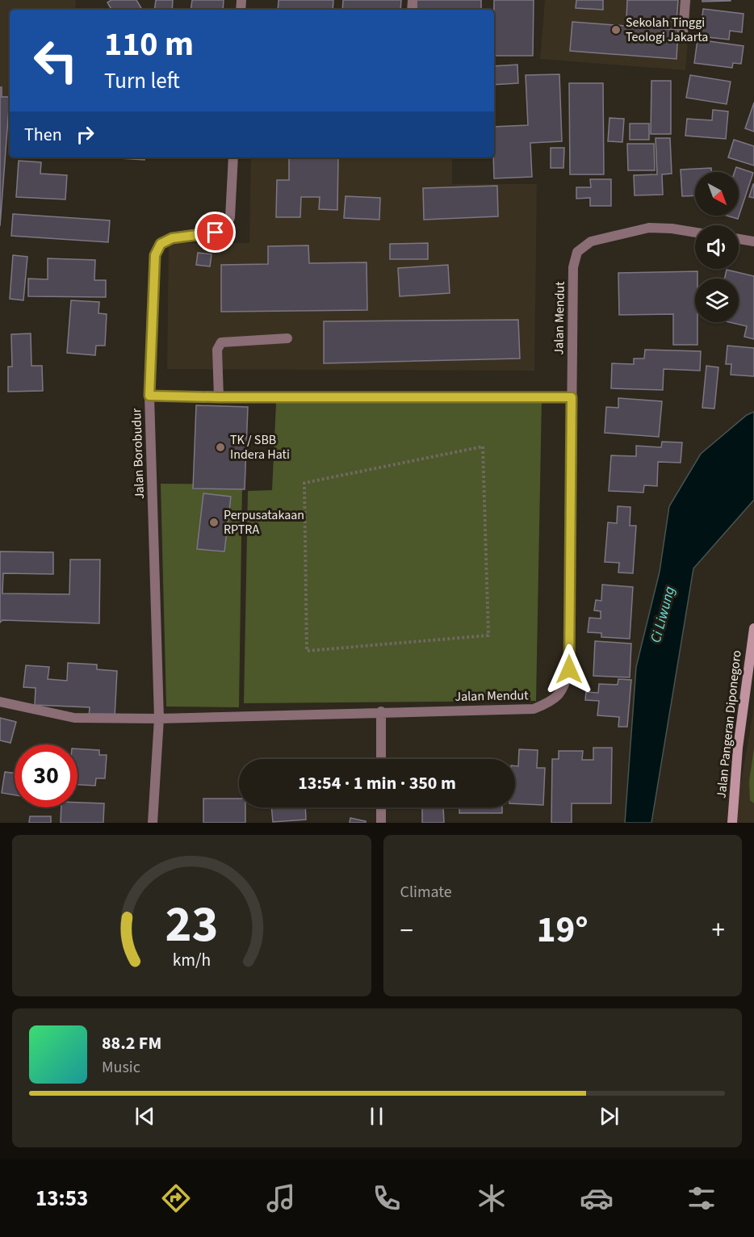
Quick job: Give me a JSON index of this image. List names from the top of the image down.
{
  "streets": {
    "main road": ["Jalan Pangeran Diponegoro"],
    "street": ["Jalan Mendut", "Jalan Borobudur"]
  },
  "crossings": [
    ["Jalan Mendut", "Jalan Borobudur"]
  ],
  "water": ["Ci Liwung"],
  "places": ["Sekolah Tinggi Teologi Jakarta", "TK / SBB Indera Hati", "Perpusatakaan RPTRA"],
  "north": "bottom right",
  "page": {
    "turn": ["110 m", "Turn left"],
    "then": "Then",
    "limit": "30",
    "trip": "13:54 · 1 min · 350 m",
    "tile": "Climate",
    "heat": ["−", "19°", "+"],
    "song": ["88.2 FM", "Music"],
    "tabs": "13:53",
    "gauge": ["23", "km/h"]
  }
}
